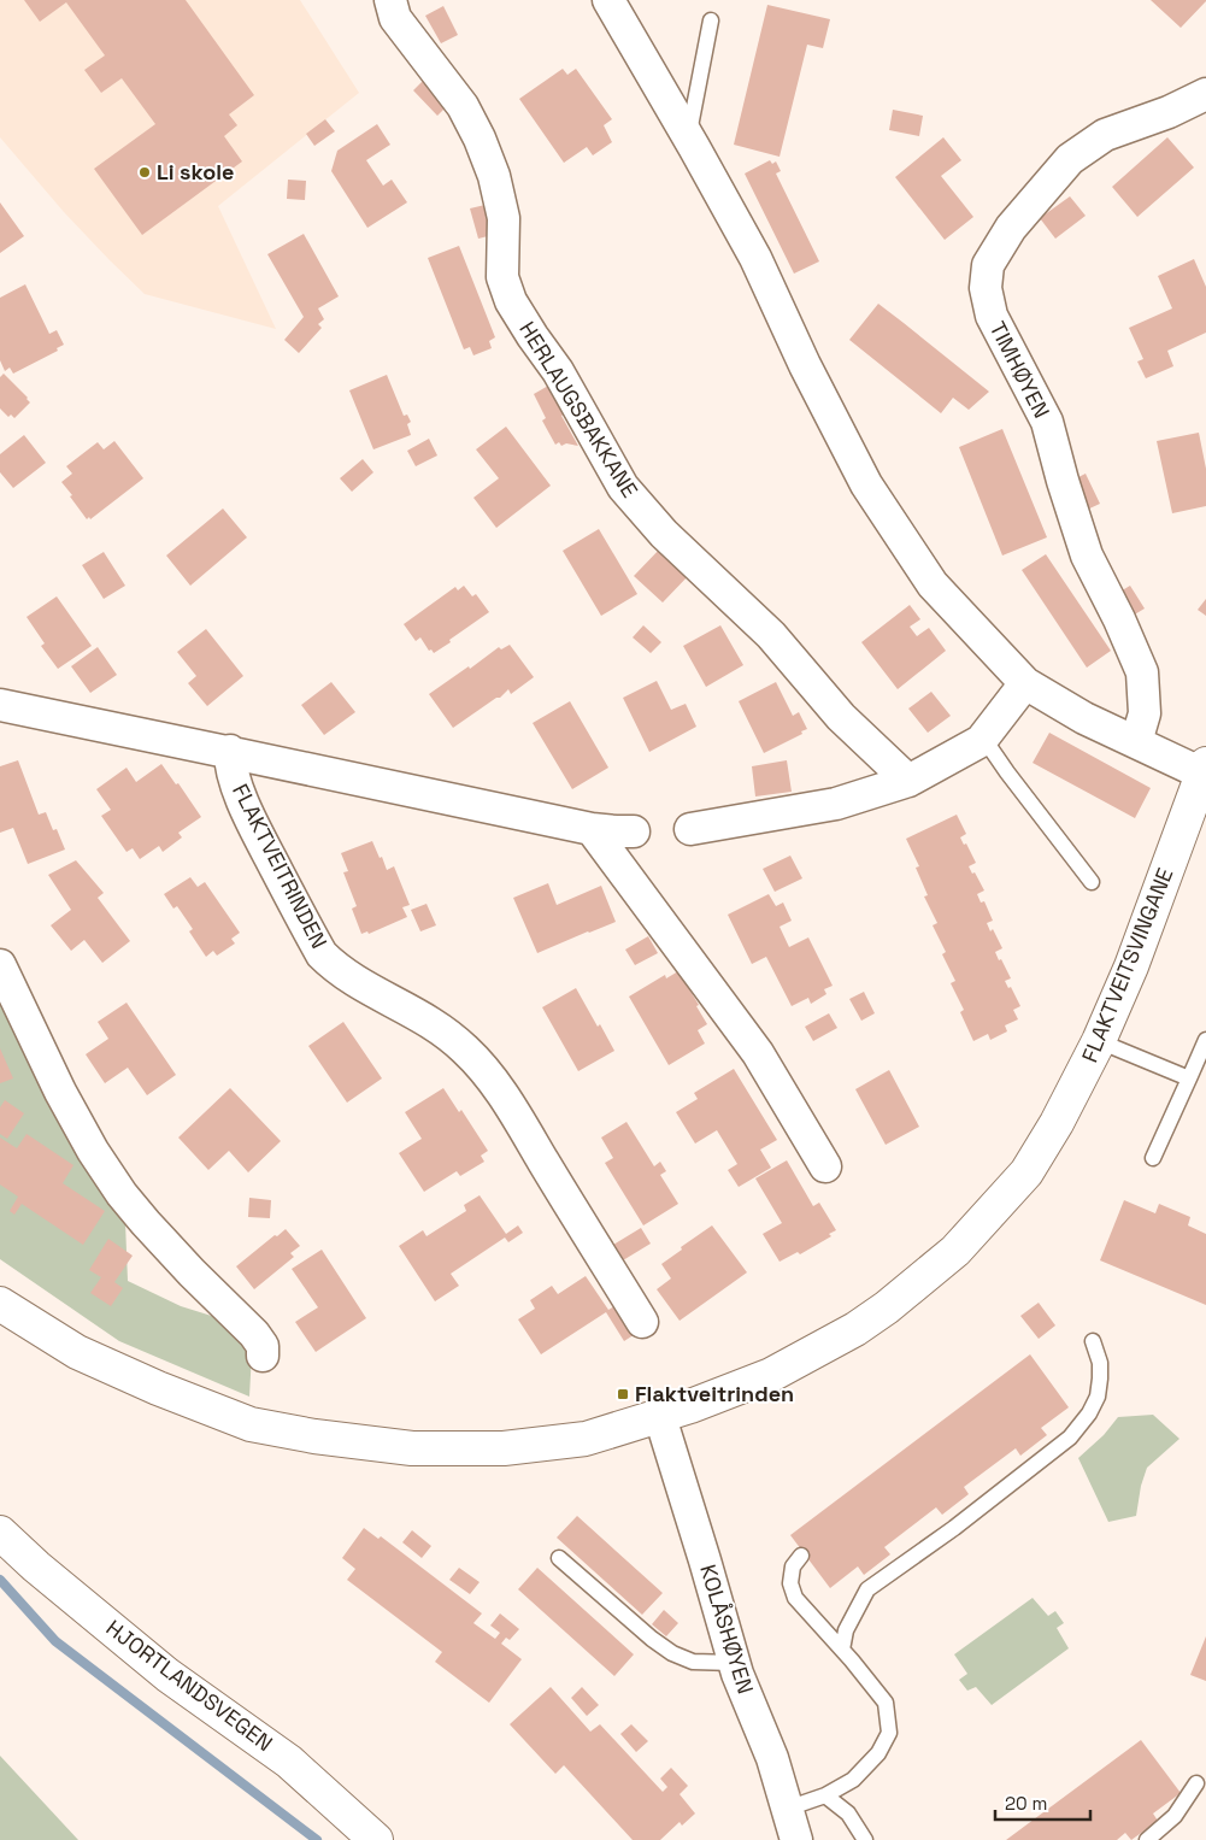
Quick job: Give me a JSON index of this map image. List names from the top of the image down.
{
  "streets": {
    "main road": ["FLAKTVEITSVINGANE", "HJORTLANDSVEGEN"],
    "street": [
      "TIMHØYEN",
      "HERLAUGSBAKKANE",
      "FLAKTVEITRINDEN",
      "KOLÅSHØYEN"
    ]
  },
  "crossings": [
    ["FLAKTVEITSVINGANE", "KOLÅSHØYEN"]
  ],
  "places": {
    "other": ["Li skole"],
    "transit": ["Flaktveitrinden"]
  },
  "scale_bar": "20 m"
}
